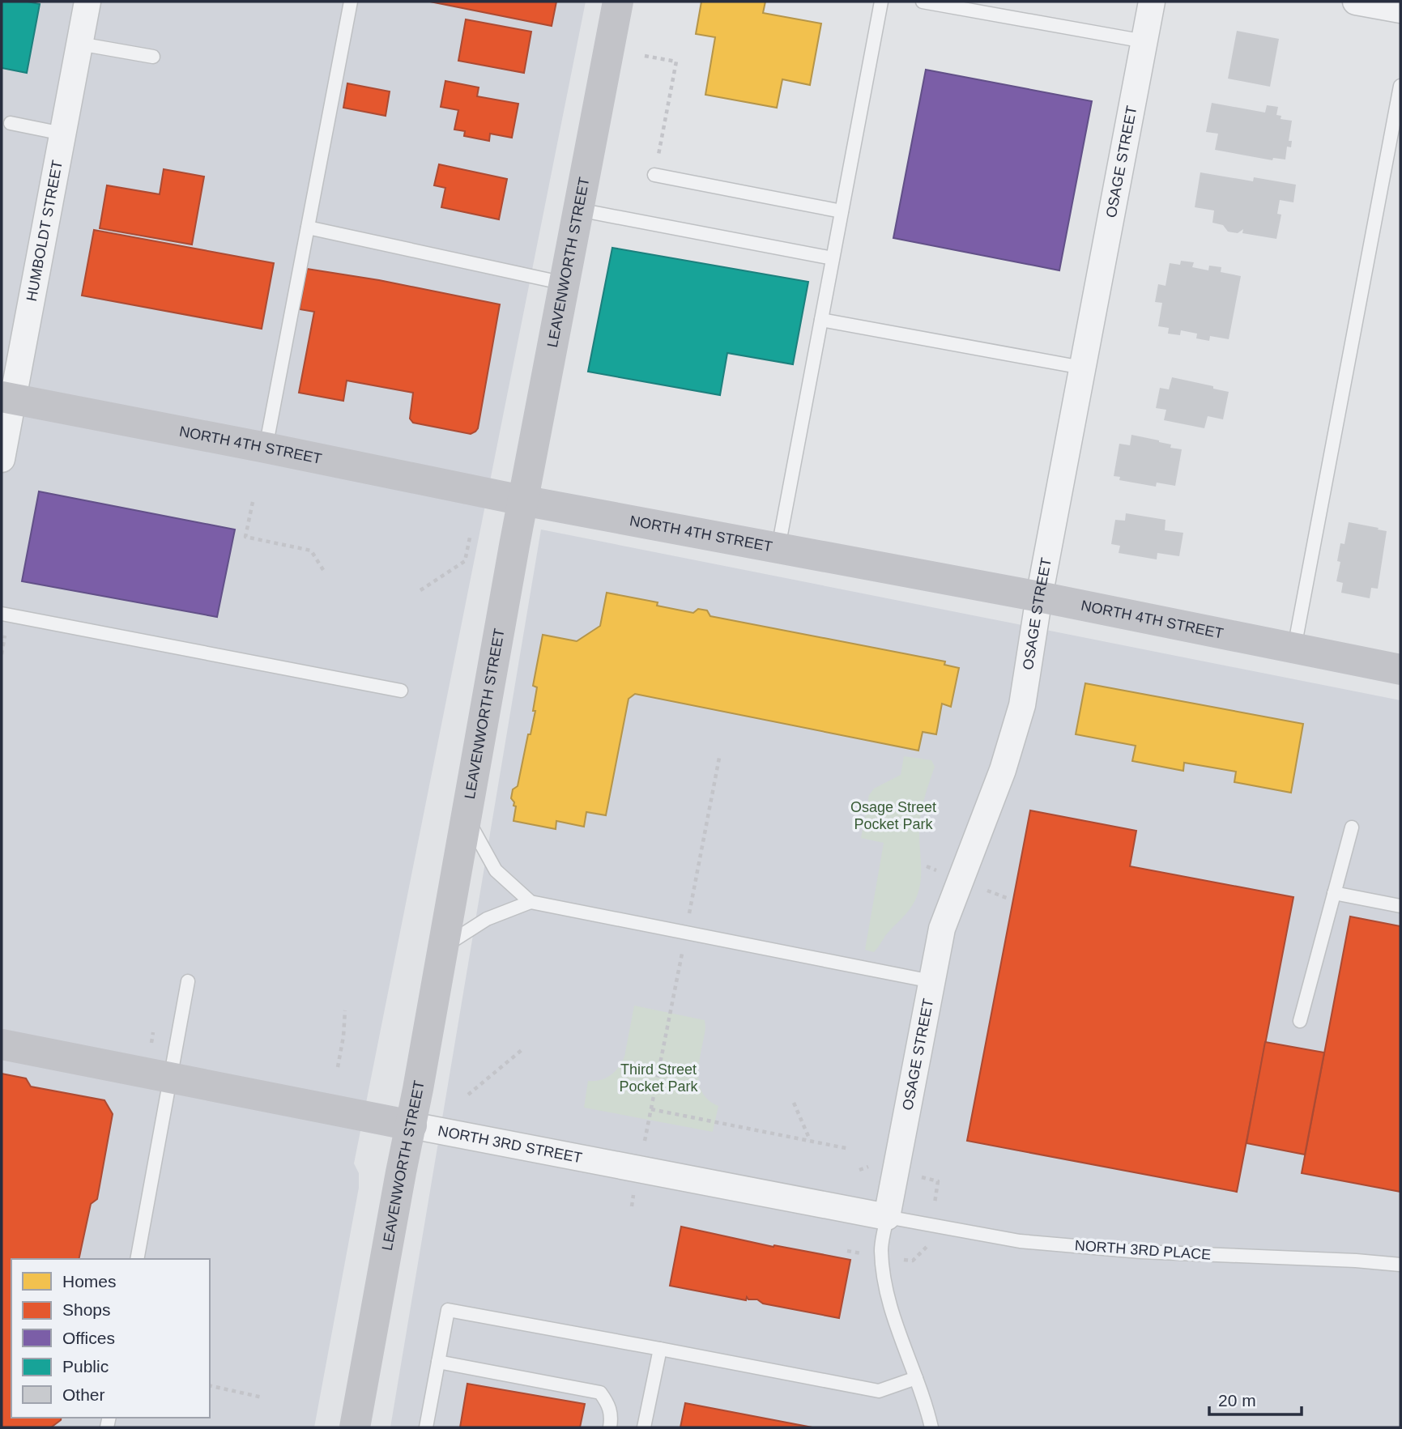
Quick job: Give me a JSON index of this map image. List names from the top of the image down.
{
  "streets": {
    "main road": ["LEAVENWORTH STREET", "NORTH 4TH STREET", "NORTH 3RD STREET"],
    "street": ["OSAGE STREET", "HUMBOLDT STREET"],
    "lane": ["NORTH 3RD PLACE"]
  },
  "crossings": [
    ["OSAGE STREET", "NORTH 4TH STREET"],
    ["OSAGE STREET", "NORTH 3RD STREET"],
    ["OSAGE STREET", "NORTH 3RD PLACE"],
    ["HUMBOLDT STREET", "NORTH 4TH STREET"],
    ["LEAVENWORTH STREET", "NORTH 4TH STREET"],
    ["LEAVENWORTH STREET", "NORTH 3RD STREET"],
    ["NORTH 3RD STREET", "NORTH 3RD PLACE"]
  ],
  "parks": ["Osage Street Pocket Park", "Third Street Pocket Park"],
  "legend": [
    "Homes",
    "Shops",
    "Offices",
    "Public",
    "Other"
  ],
  "scale_bar": "20 m"
}
